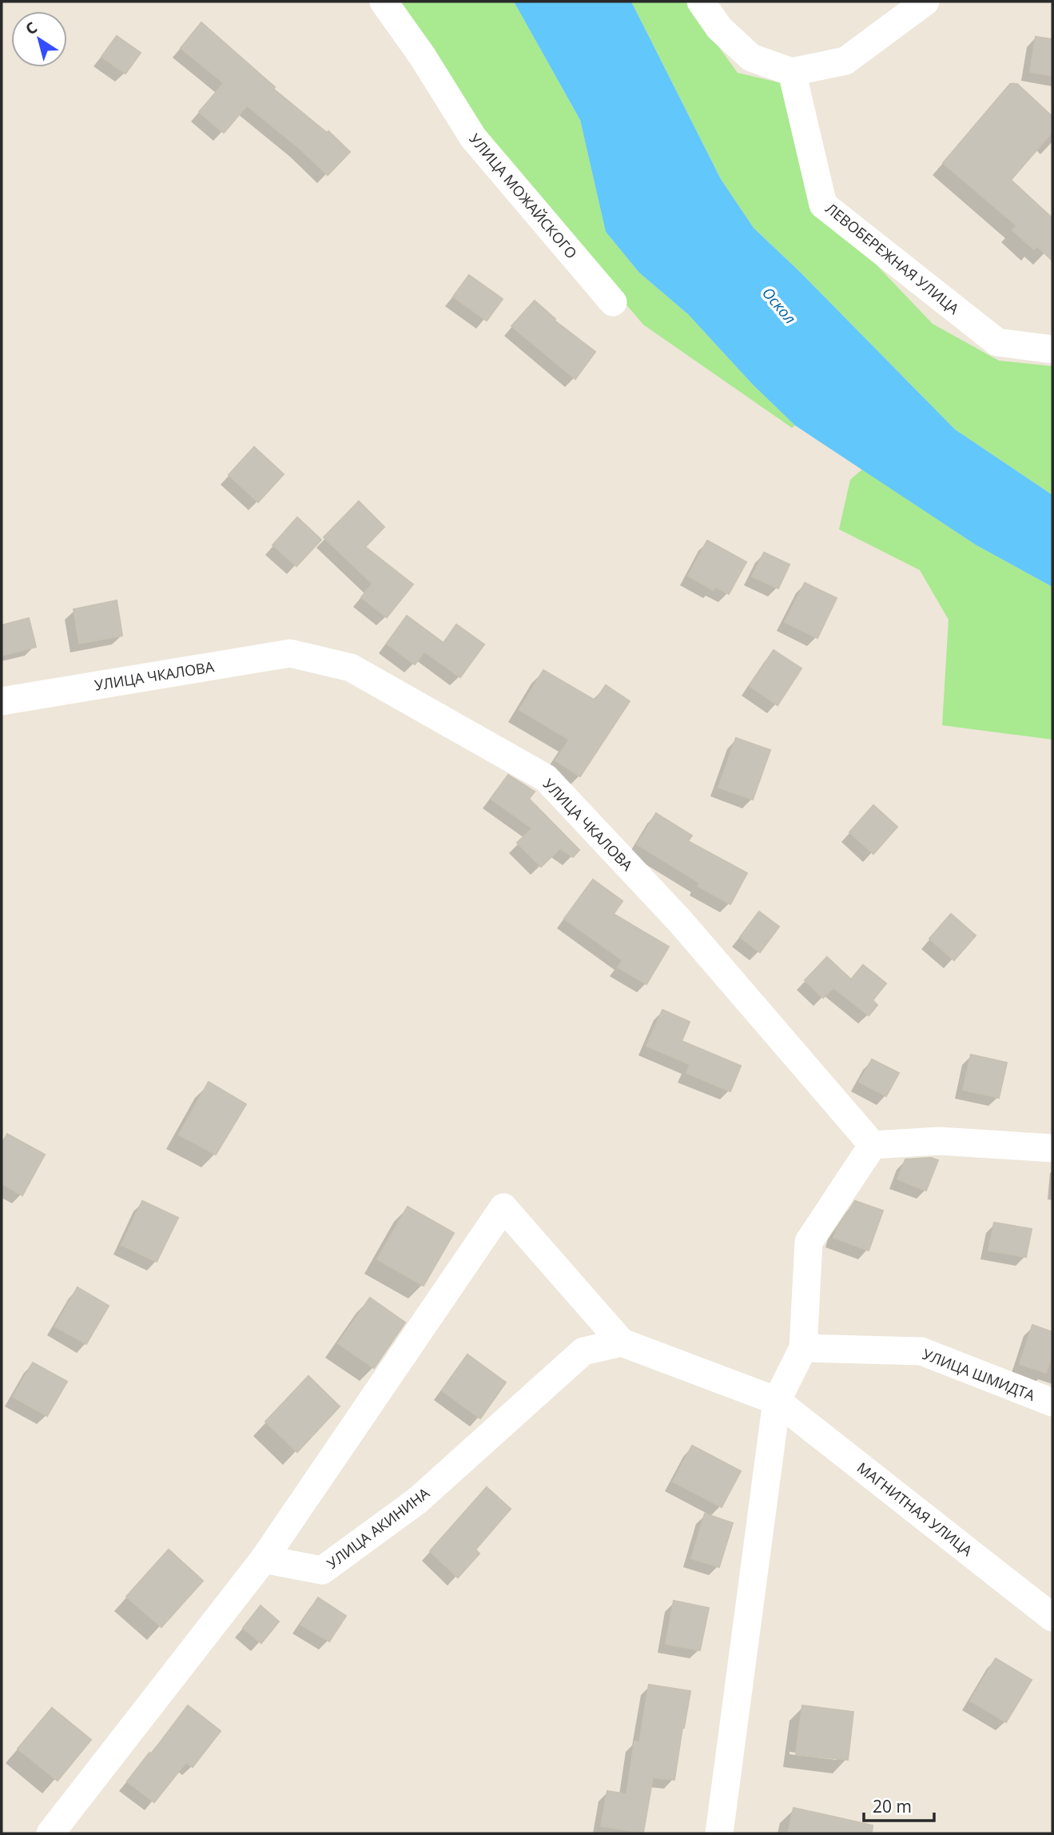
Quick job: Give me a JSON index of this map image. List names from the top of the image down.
{
  "streets": {
    "street": [
      "УЛИЦА МОЖАЙСКОГО",
      "ЛЕВОБЕРЕЖНАЯ УЛИЦА",
      "УЛИЦА ЧКАЛОВА",
      "УЛИЦА ШМИДТА",
      "МАГНИТНАЯ УЛИЦА",
      "УЛИЦА АКИНИНА"
    ]
  },
  "water": ["Оскол"],
  "scale_bar": "20 m",
  "north": "top left"
}
